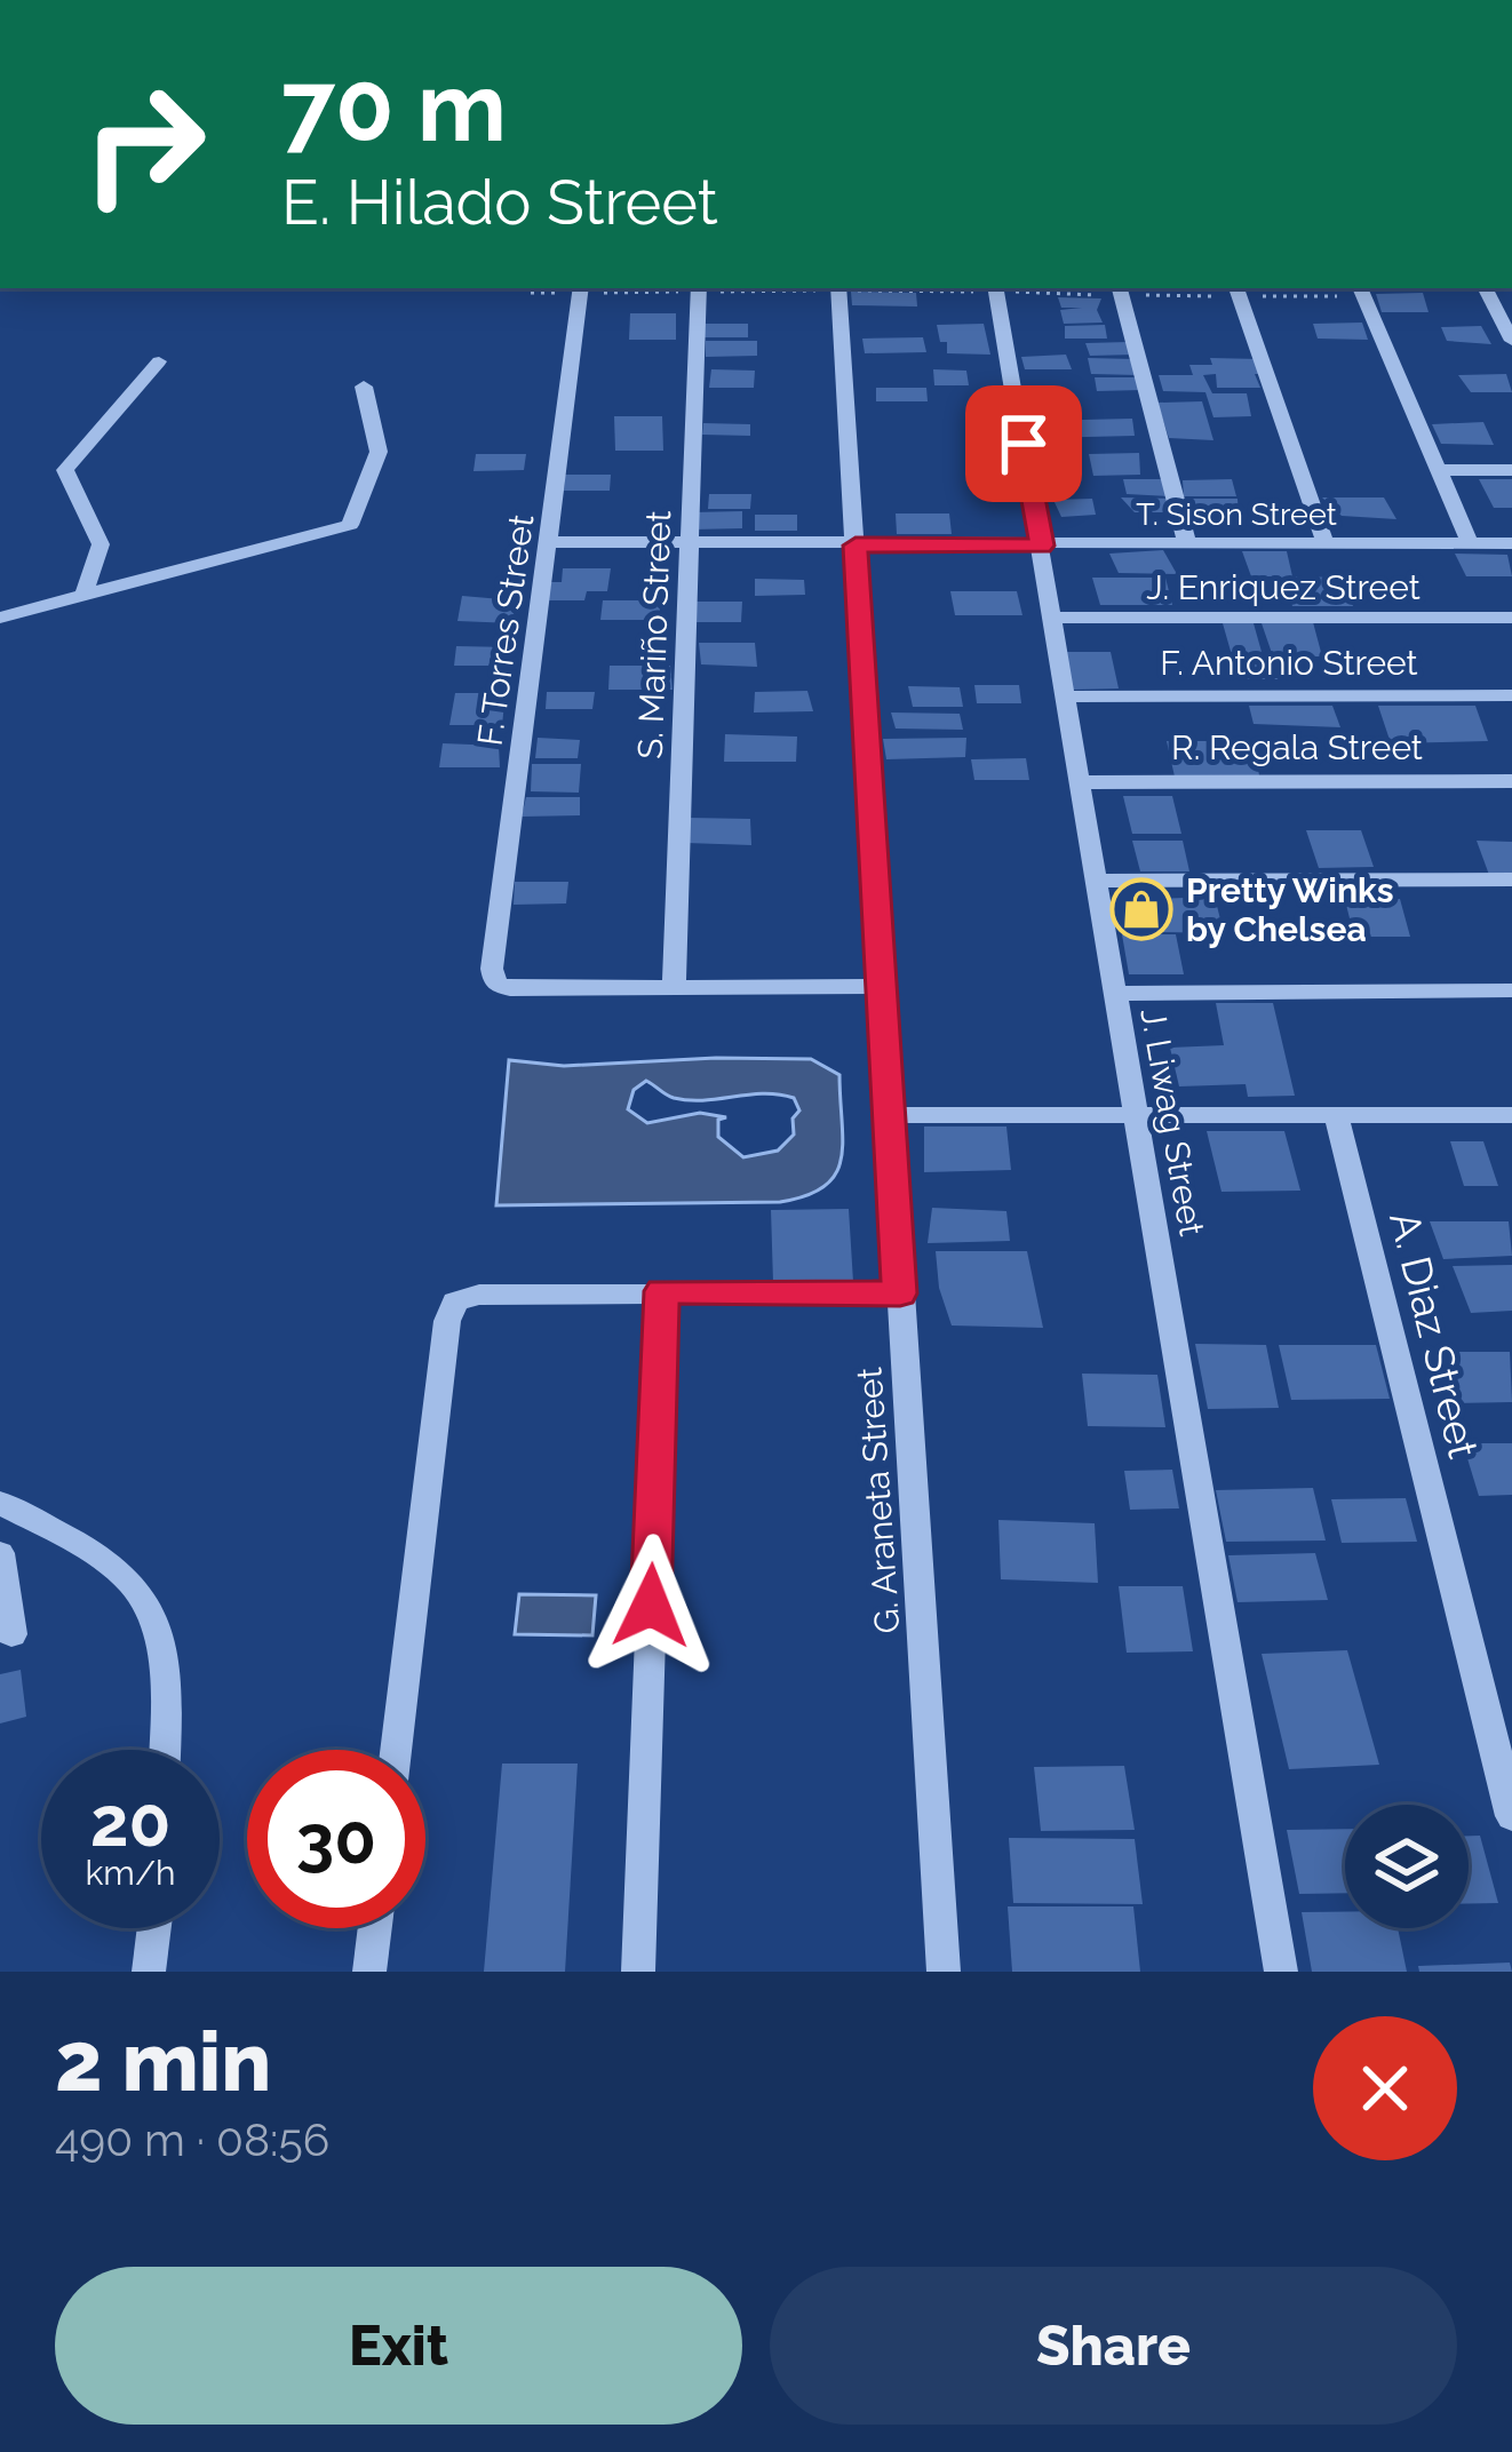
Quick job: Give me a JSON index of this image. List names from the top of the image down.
{
  "streets": {
    "street": [
      "T. Sison Street",
      "J. Enriquez Street",
      "F. Torres Street",
      "S. Mariño Street",
      "F. Antonio Street",
      "R. Regala Street",
      "J. Liwag Street",
      "A. Diaz Street",
      "G. Araneta Street"
    ]
  },
  "crossings": [
    ["T. Sison Street", "F. Torres Street"],
    ["T. Sison Street", "S. Mariño Street"],
    ["T. Sison Street", "J. Liwag Street"],
    ["T. Sison Street", "G. Araneta Street"],
    ["J. Enriquez Street", "J. Liwag Street"],
    ["F. Torres Street", "S. Mariño Street"],
    ["F. Antonio Street", "J. Liwag Street"],
    ["R. Regala Street", "J. Liwag Street"]
  ],
  "places": {
    "shop": ["Pretty Winks by Chelsea"]
  },
  "page": {
    "turn": ["70 m", "E. Hilado Street"],
    "speed": "20 km/h",
    "limit": "30",
    "heading": ["2 min", "490 m · 08:56"],
    "buttons": ["Exit", "Share"]
  }
}
